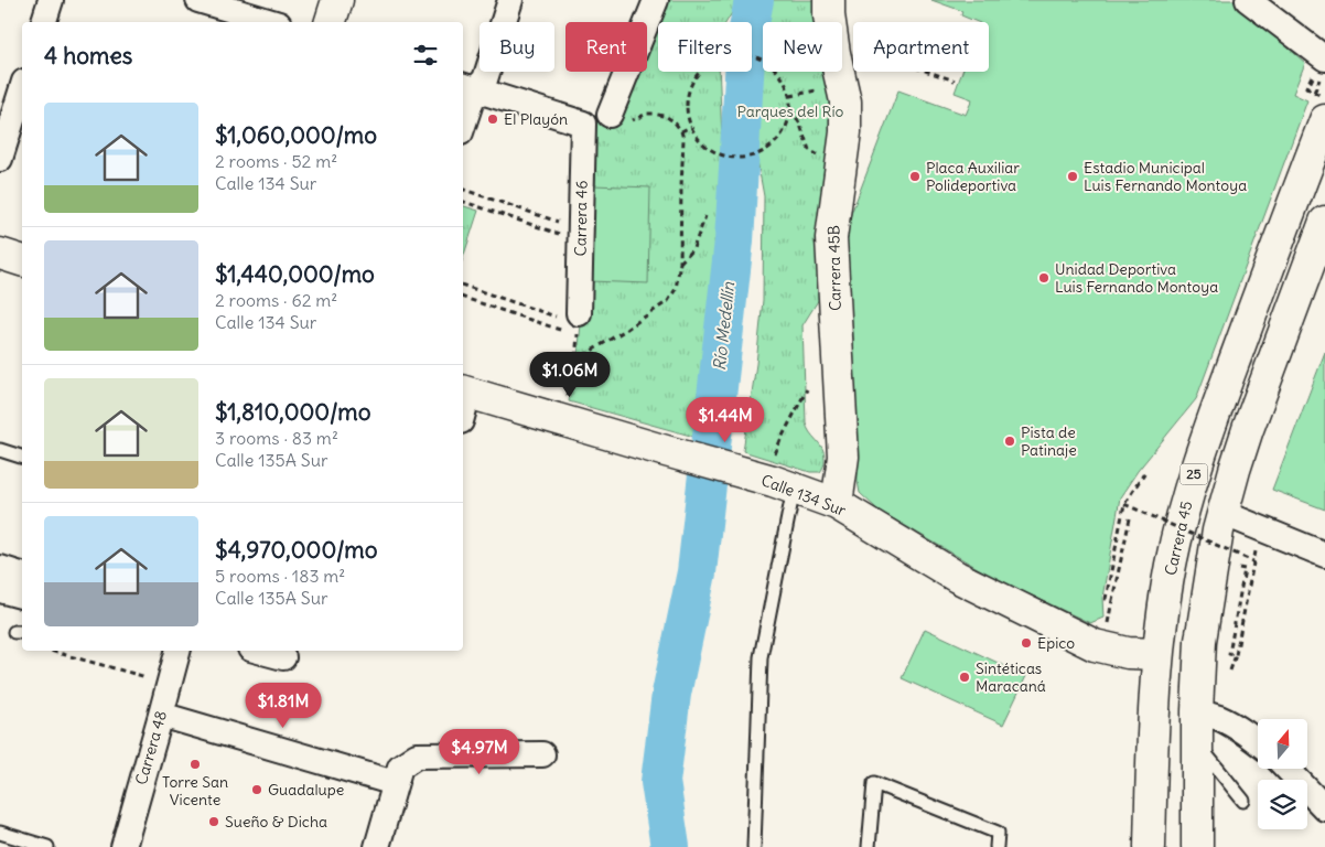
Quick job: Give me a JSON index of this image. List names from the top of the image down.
{
  "streets": {
    "main road": [
      "Carrera 45B",
      "25",
      "Calle 134 Sur",
      "Carrera 45"
    ],
    "street": ["Carrera 46", "Carrera 48"]
  },
  "crossings": [
    ["Carrera 45B", "Calle 134 Sur"],
    ["Calle 134 Sur", "Carrera 45"]
  ],
  "water": ["Río Medellín"],
  "parks": ["Parques del Río"],
  "places": [
    "El Playón",
    "Placa Auxiliar Polideportiva",
    "Estadio Municipal Luis Fernando Montoya",
    "Unidad Deportiva Luis Fernando Montoya",
    "Pista de Patinaje",
    "Epico",
    "Sintéticas Maracaná",
    "Torre San Vicente",
    "Guadalupe",
    "Sueño & Dicha"
  ],
  "north": "top",
  "page": {
    "chip": [
      "Buy",
      "Rent",
      "Filters",
      "New",
      "Apartment"
    ],
    "heading": "4 homes",
    "list": [
      {
        "name": "$1,060,000/mo",
        "note": "2 rooms · 52 m² · Calle 134 Sur"
      },
      {
        "name": "$1,440,000/mo",
        "note": "2 rooms · 62 m² · Calle 134 Sur"
      },
      {
        "name": "$1,810,000/mo",
        "note": "3 rooms · 83 m² · Calle 135A Sur"
      },
      {
        "name": "$4,970,000/mo",
        "note": "5 rooms · 183 m² · Calle 135A Sur"
      }
    ],
    "price": [
      "$1.06M",
      "$1.44M",
      "$1.81M",
      "$4.97M"
    ]
  }
}
